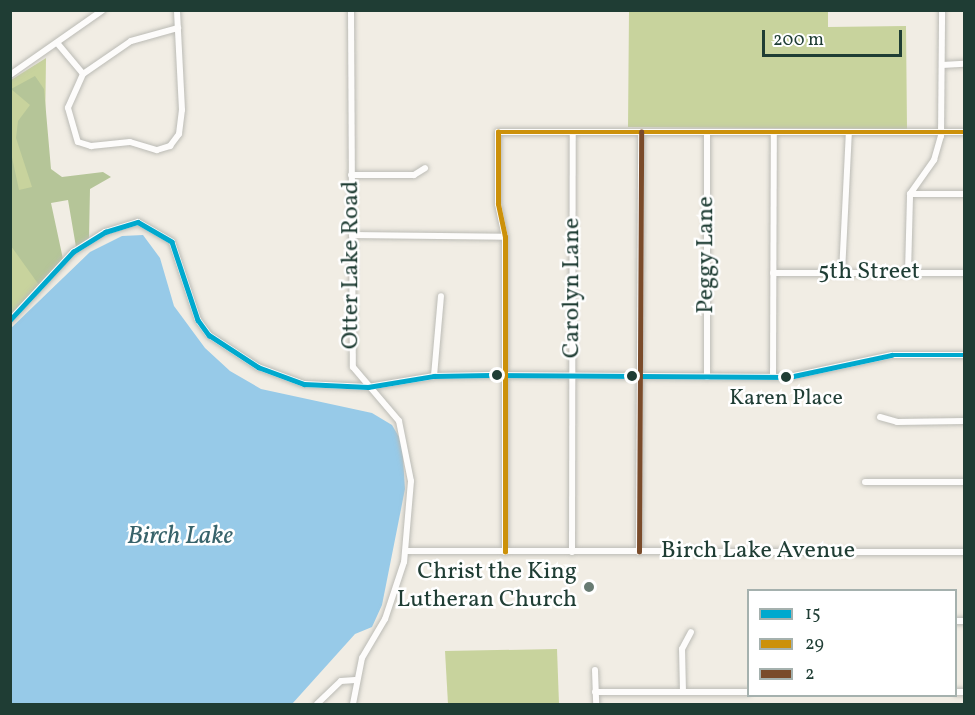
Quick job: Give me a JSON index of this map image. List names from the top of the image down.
{
  "streets": {
    "street": [
      "Peggy Lane",
      "Otter Lake Road",
      "5th Street",
      "Carolyn Lane",
      "Birch Lake Avenue"
    ]
  },
  "crossings": [
    ["Otter Lake Road", "Birch Lake Avenue"],
    ["Carolyn Lane", "Birch Lake Avenue"]
  ],
  "water": ["Birch Lake"],
  "places": ["Karen Place", "Christ the King Lutheran Church"],
  "lines": ["transit line 29", "transit line 2", "transit line 15"],
  "legend": ["15", "29", "2"],
  "scale_bar": "200 m"
}
